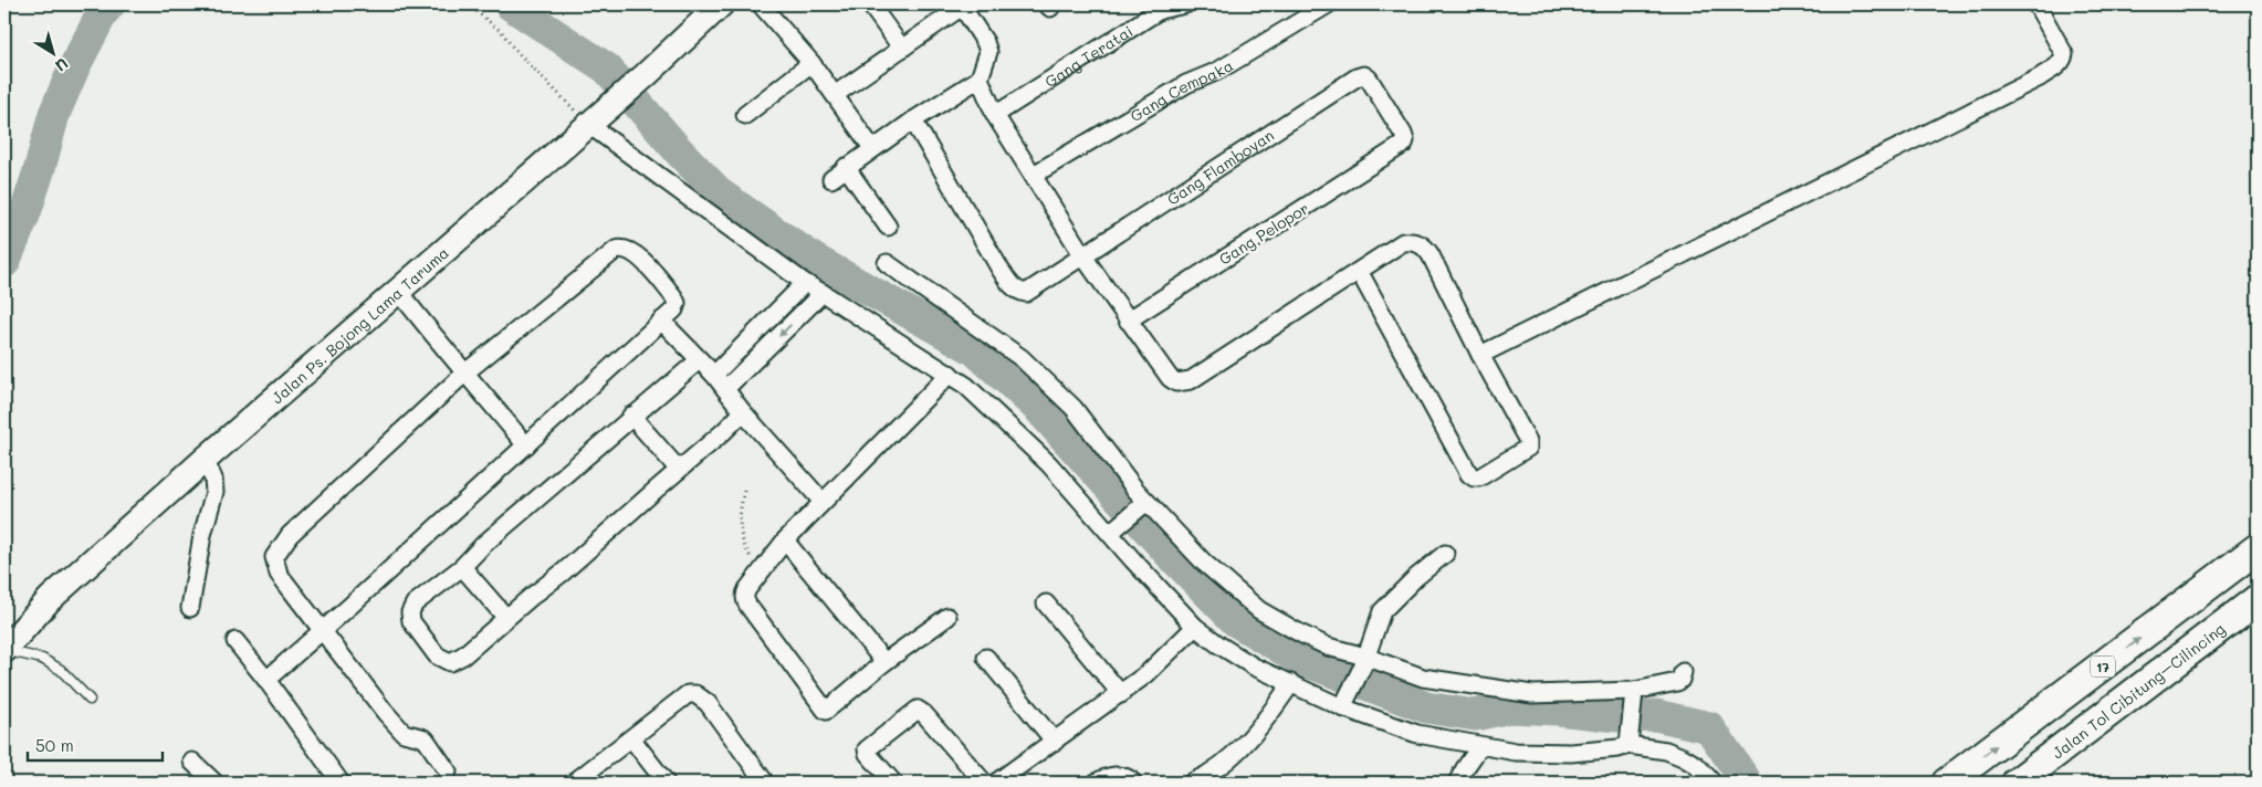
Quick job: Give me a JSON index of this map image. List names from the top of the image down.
{
  "streets": {
    "highway": ["17", "Jalan Tol Cibitung–Cilincing"],
    "main road": ["Jalan Ps. Bojong Lama Taruma"],
    "street": [
      "Gang Teratai",
      "Gang Cempaka",
      "Gang Flamboyan",
      "Gang Pelopor"
    ]
  },
  "crossings": [
    ["Gang Flamboyan", "Gang Pelopor"]
  ],
  "scale_bar": "50 m",
  "north": "bottom right"
}
